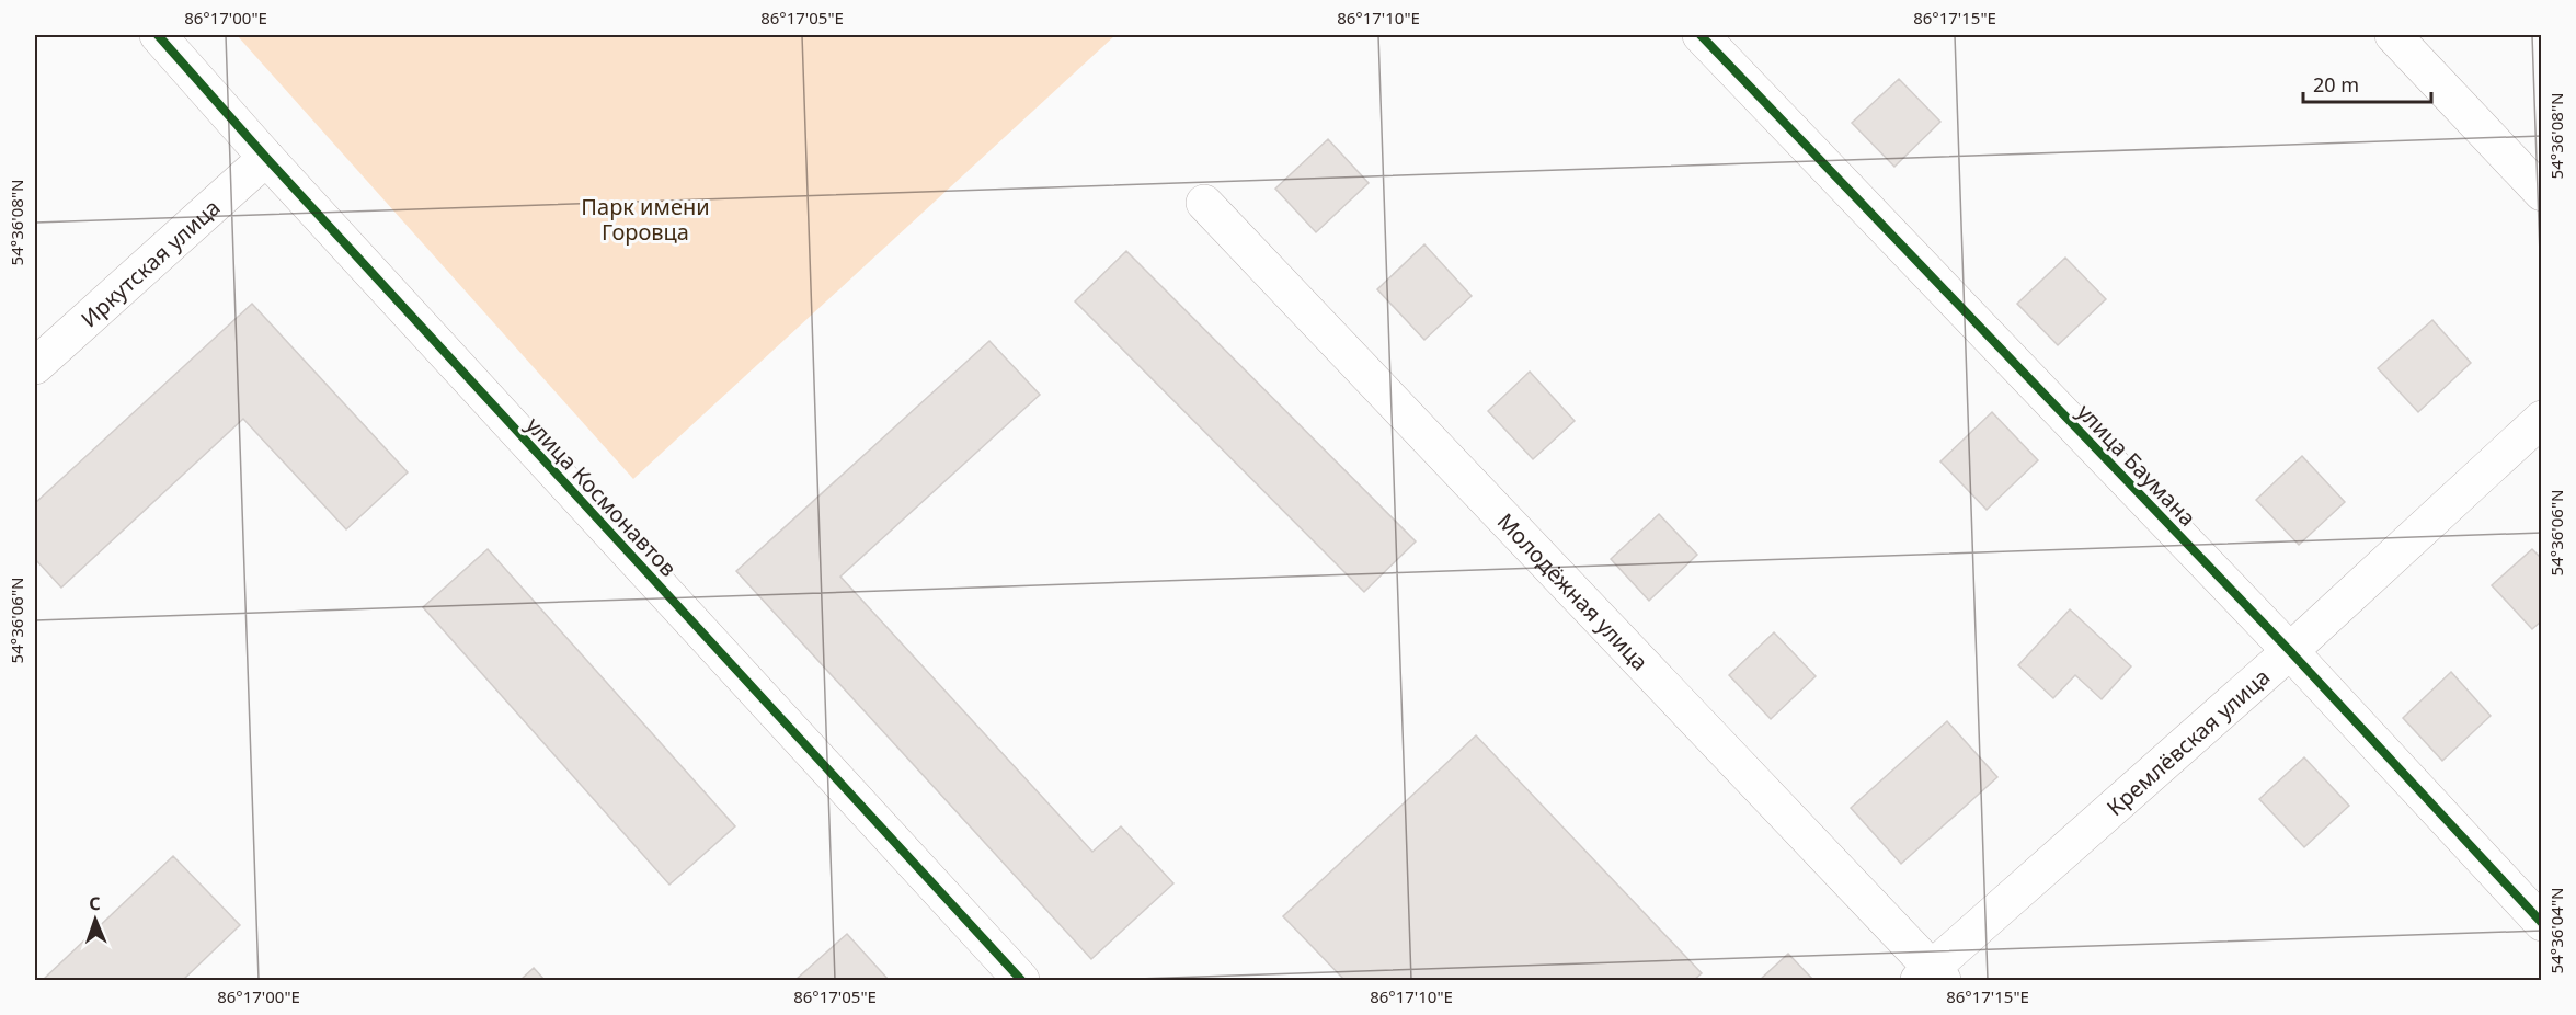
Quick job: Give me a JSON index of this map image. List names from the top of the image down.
{
  "streets": {
    "street": [
      "Иркутская улица",
      "улица Баумана",
      "улица Космонавтов",
      "Молодёжная улица",
      "Кремлёвская улица"
    ]
  },
  "crossings": [
    ["Иркутская улица", "улица Космонавтов"],
    ["улица Баумана", "Кремлёвская улица"],
    ["Молодёжная улица", "Кремлёвская улица"]
  ],
  "parks": ["Парк имени Горовца"],
  "scale_bar": "20 m",
  "north": "top",
  "coordinates": [
    "86°17'00\"E",
    "86°17'05\"E",
    "86°17'10\"E",
    "86°17'15\"E",
    "54°36'08\"N",
    "54°36'06\"N",
    "54°36'04\"N"
  ]
}
